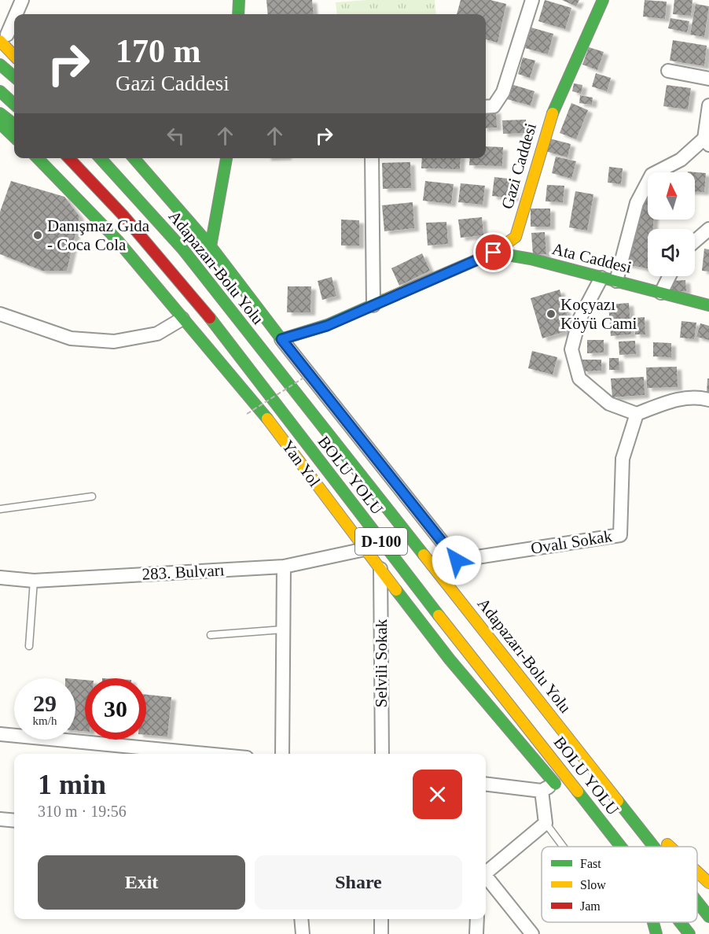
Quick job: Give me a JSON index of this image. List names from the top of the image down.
{
  "streets": {
    "main road": [
      "Gazi Caddesi",
      "Ata Caddesi",
      "Adapazarı-Bolu Yolu",
      "Yan Yol",
      "BOLU YOLU",
      "D-100"
    ],
    "street": ["Ovalı Sokak", "283. Bulvarı", "Selvili Sokak"]
  },
  "crossings": [
    ["Yan Yol", "283. Bulvarı"],
    ["Yan Yol", "Selvili Sokak"]
  ],
  "places": ["Danışmaz Gıda - Coca Cola", "Koçyazı Köyü Cami"],
  "legend": ["Fast", "Slow", "Jam"],
  "north": "top",
  "page": {
    "turn": ["170 m", "Gazi Caddesi"],
    "speed": "29 km/h",
    "limit": "30",
    "heading": ["1 min", "310 m · 19:56"],
    "buttons": ["Exit", "Share"]
  }
}
